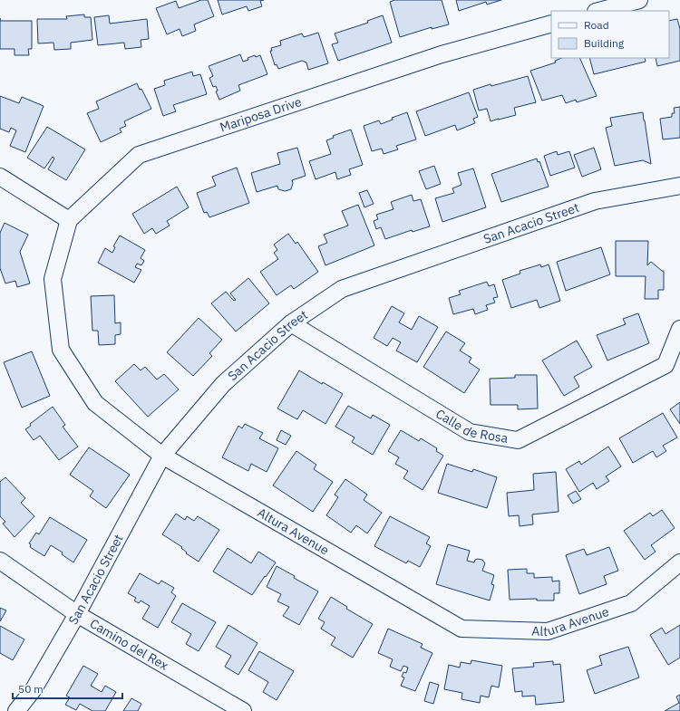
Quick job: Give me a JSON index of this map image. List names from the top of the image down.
{
  "streets": {
    "street": [
      "Mariposa Drive",
      "San Acacio Street",
      "Calle de Rosa",
      "Altura Avenue",
      "Camino del Rex"
    ]
  },
  "crossings": [
    ["Mariposa Drive", "Altura Avenue"],
    ["San Acacio Street", "Calle de Rosa"],
    ["San Acacio Street", "Altura Avenue"],
    ["San Acacio Street", "Camino del Rex"]
  ],
  "legend": ["Road", "Building"],
  "scale_bar": "50 m"
}
